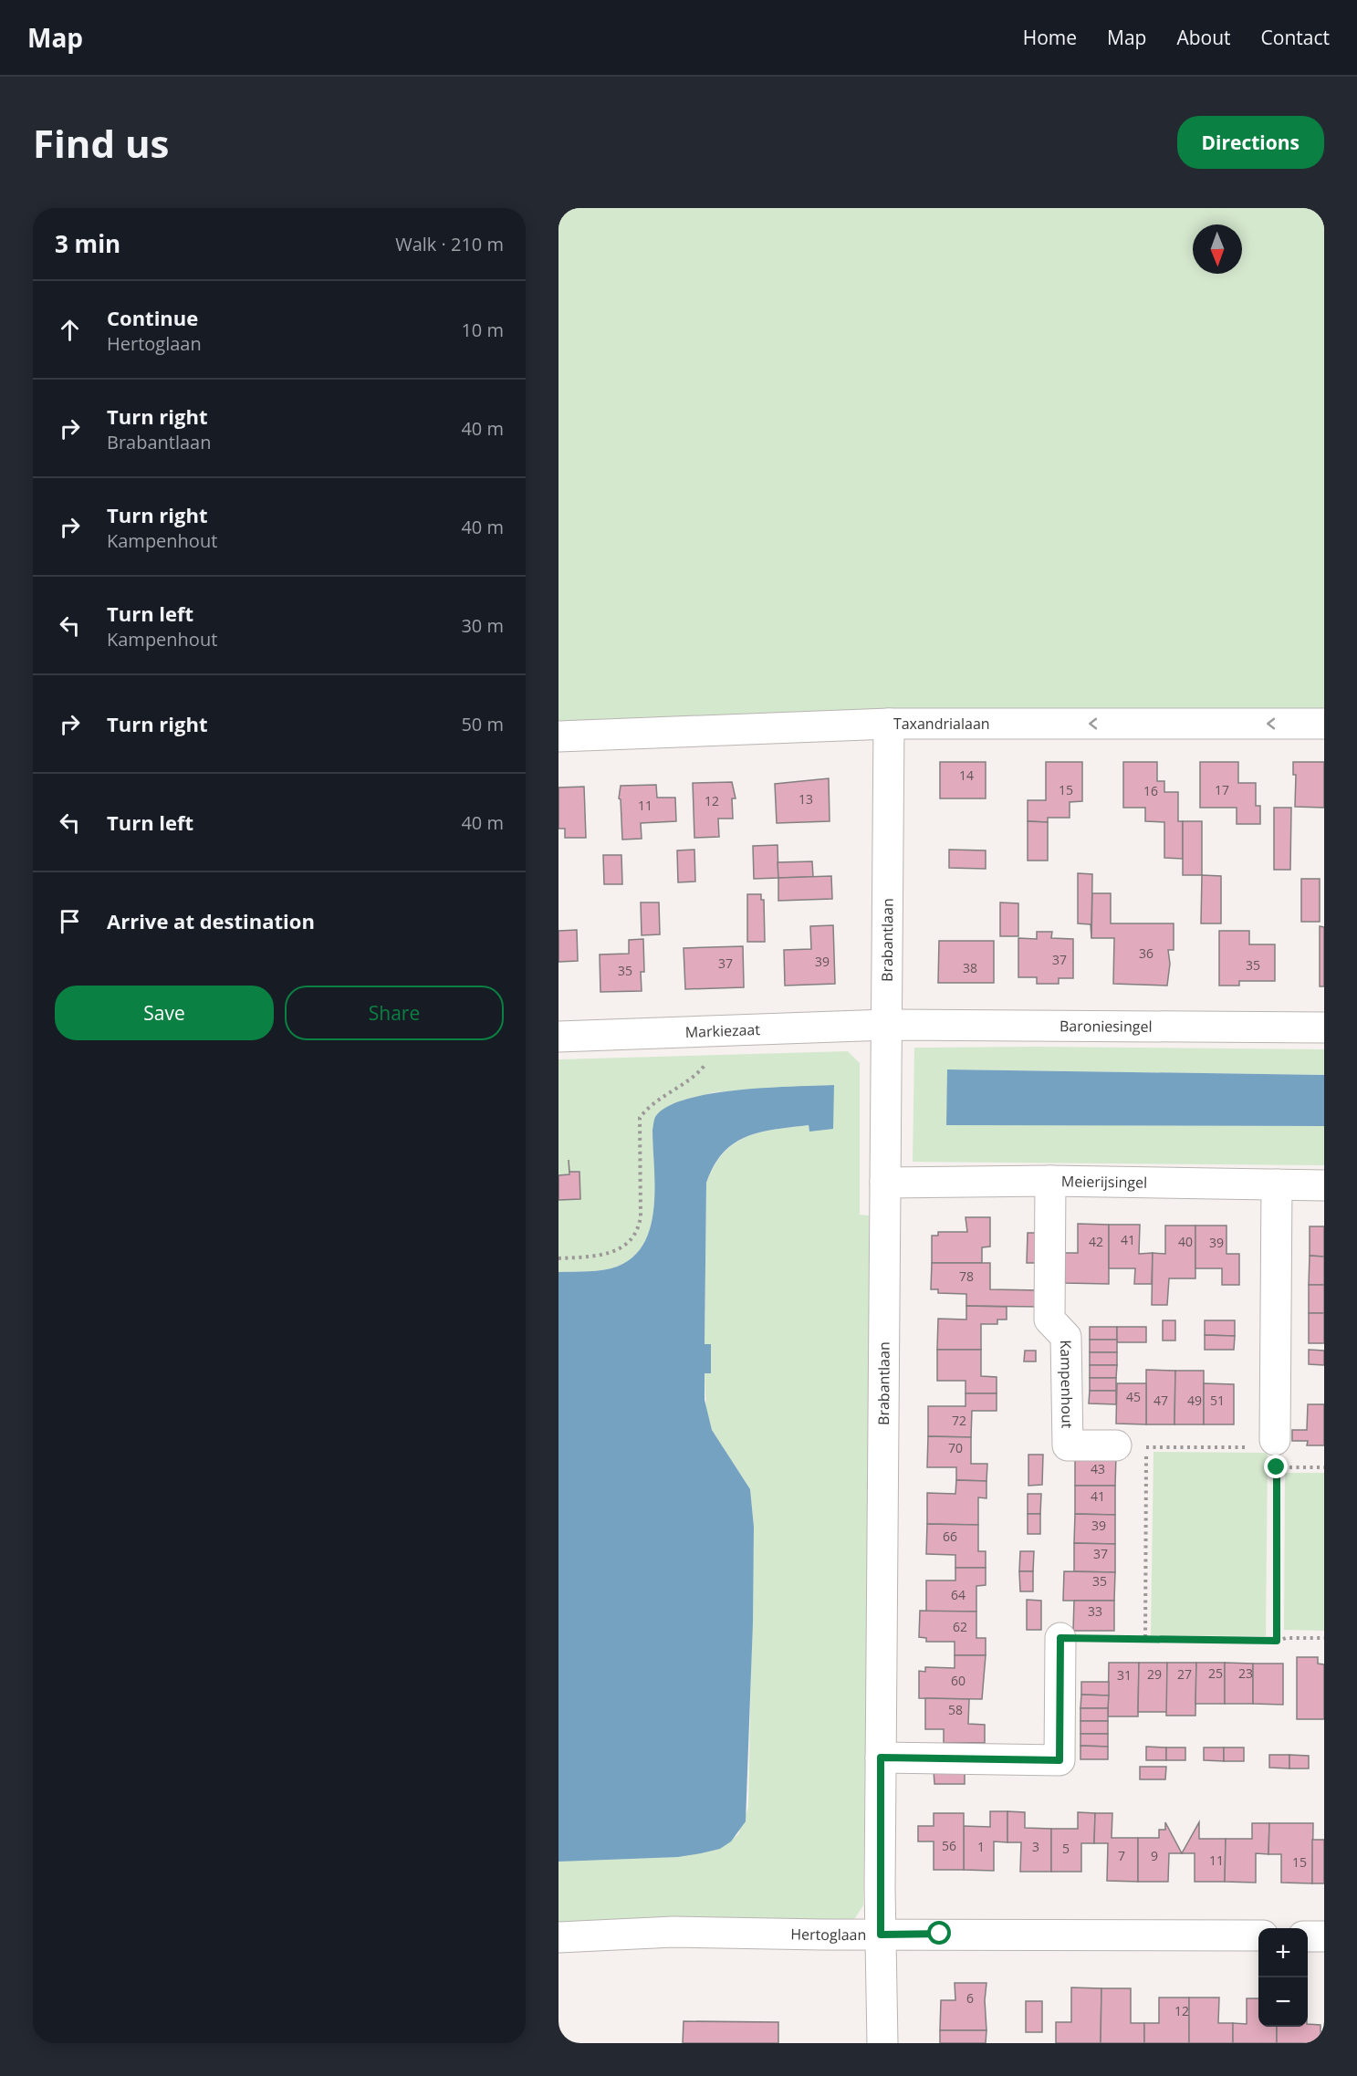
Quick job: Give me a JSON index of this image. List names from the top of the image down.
{
  "streets": {
    "street": [
      "Taxandrialaan",
      "Brabantlaan",
      "Baroniesingel",
      "Markiezaat",
      "Meierijsingel",
      "Kampenhout",
      "Hertoglaan"
    ]
  },
  "crossings": [
    ["Taxandrialaan", "Brabantlaan"],
    ["Brabantlaan", "Baroniesingel"],
    ["Brabantlaan", "Markiezaat"],
    ["Brabantlaan", "Meierijsingel"],
    ["Brabantlaan", "Hertoglaan"],
    ["Baroniesingel", "Markiezaat"],
    ["Meierijsingel", "Kampenhout"]
  ],
  "one_way": ["Taxandrialaan"],
  "house_numbers": [
    "14",
    "15",
    "17",
    "16",
    "13",
    "12",
    "11",
    "36",
    "37",
    "39",
    "37",
    "35",
    "38",
    "35",
    "41",
    "42",
    "40",
    "39",
    "78",
    "45",
    "47",
    "49",
    "51",
    "72",
    "70",
    "43",
    "41",
    "39",
    "66",
    "37",
    "35",
    "64",
    "33",
    "62",
    "25",
    "23",
    "29",
    "27",
    "31",
    "60",
    "58",
    "56",
    "1",
    "3",
    "5",
    "7",
    "9",
    "11",
    "15",
    "6",
    "12"
  ],
  "north": "bottom",
  "page": {
    "header": "Map",
    "nav": [
      "Home",
      "Map",
      "About",
      "Contact"
    ],
    "buttons": [
      "Directions",
      ["Save", "Share"]
    ],
    "title": "Find us",
    "heading": ["3 min", "Walk · 210 m"],
    "list": [
      ["Continue", "Hertoglaan", "10 m"],
      ["Turn right", "Brabantlaan", "40 m"],
      ["Turn right", "Kampenhout", "40 m"],
      ["Turn left", "Kampenhout", "30 m"],
      ["Turn right", "50 m"],
      ["Turn left", "40 m"],
      "Arrive at destination"
    ],
    "map_buttons": ["+", "−"]
  }
}
